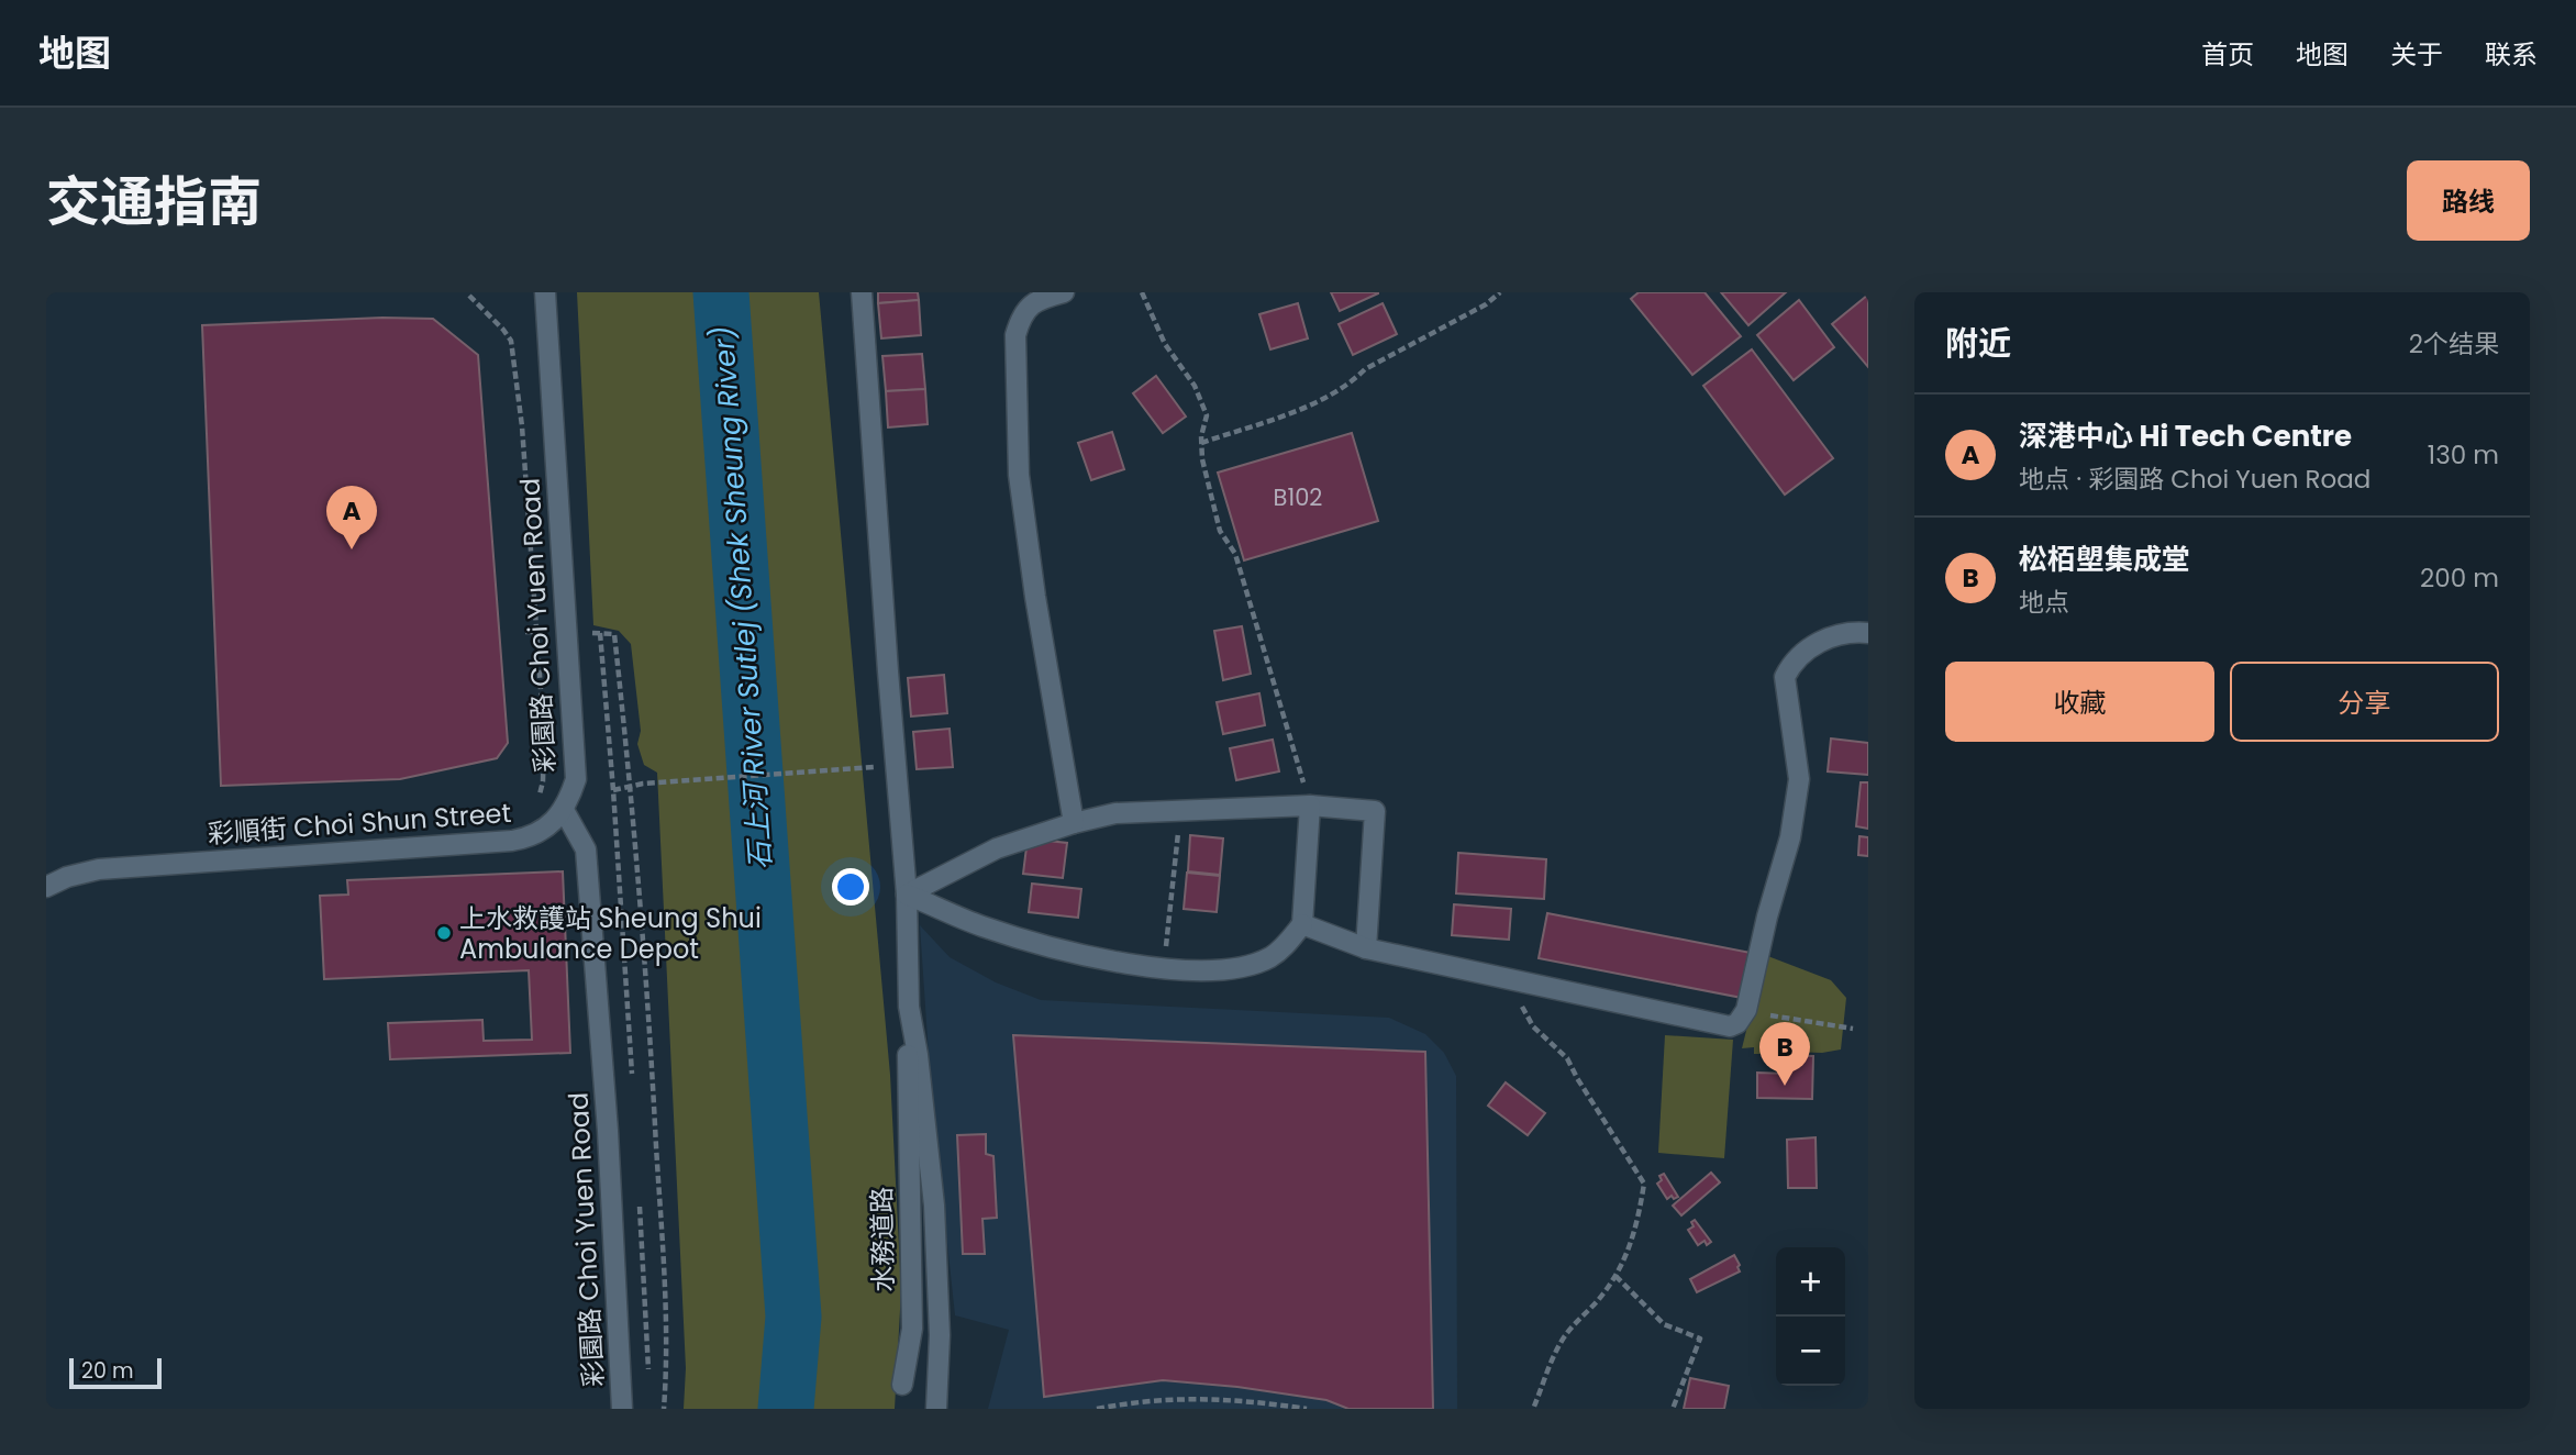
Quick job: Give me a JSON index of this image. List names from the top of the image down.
{
  "streets": {
    "street": ["彩園路 Choi Yuen Road", "彩順街 Choi Shun Street", "水務道路"]
  },
  "crossings": [
    ["彩園路 Choi Yuen Road", "彩順街 Choi Shun Street"]
  ],
  "water": ["石上河 River Sutlej (Shek Sheung River)"],
  "places": ["上水救護站 Sheung Shui Ambulance Depot"],
  "house_numbers": ["B102"],
  "scale_bar": "20 m",
  "page": {
    "header": "地图",
    "nav": [
      "首页",
      "地图",
      "关于",
      "联系"
    ],
    "title": "交通指南",
    "buttons": [
      "路线",
      ["收藏", "分享"]
    ],
    "heading": ["附近", "2个结果"],
    "list": [
      {
        "mark": "A",
        "name": "深港中心 Hi Tech Centre",
        "note": "地点 · 彩園路 Choi Yuen Road",
        "value": "130 m"
      },
      {
        "mark": "B",
        "name": "松栢塱集成堂",
        "note": "地点",
        "value": "200 m"
      }
    ],
    "pins": ["A", "B"],
    "map_buttons": ["+", "−"],
    "scale": "20 m"
  }
}
